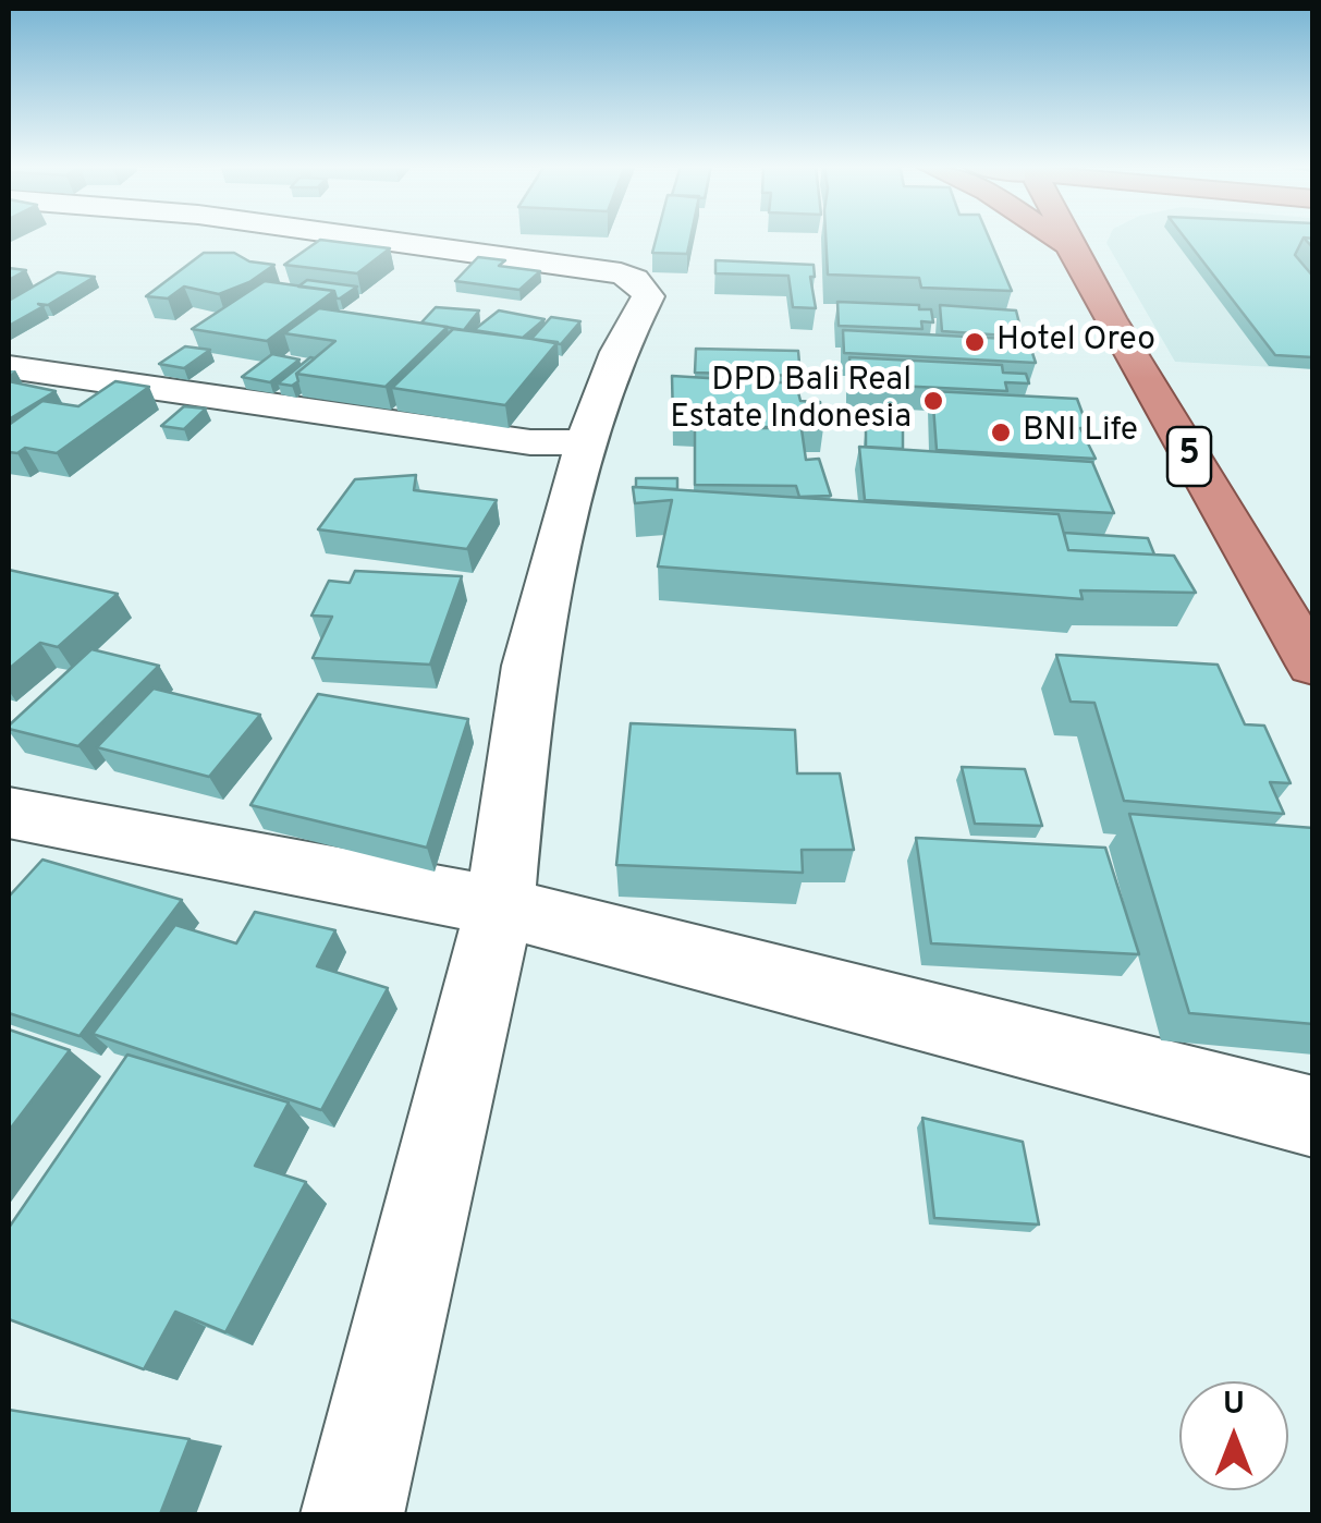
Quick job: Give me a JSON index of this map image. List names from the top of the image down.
{
  "streets": {
    "highway": ["5"]
  },
  "places": ["Hotel Oreo", "DPD Bali Real Estate Indonesia", "BNI Life"],
  "north": "top"
}
